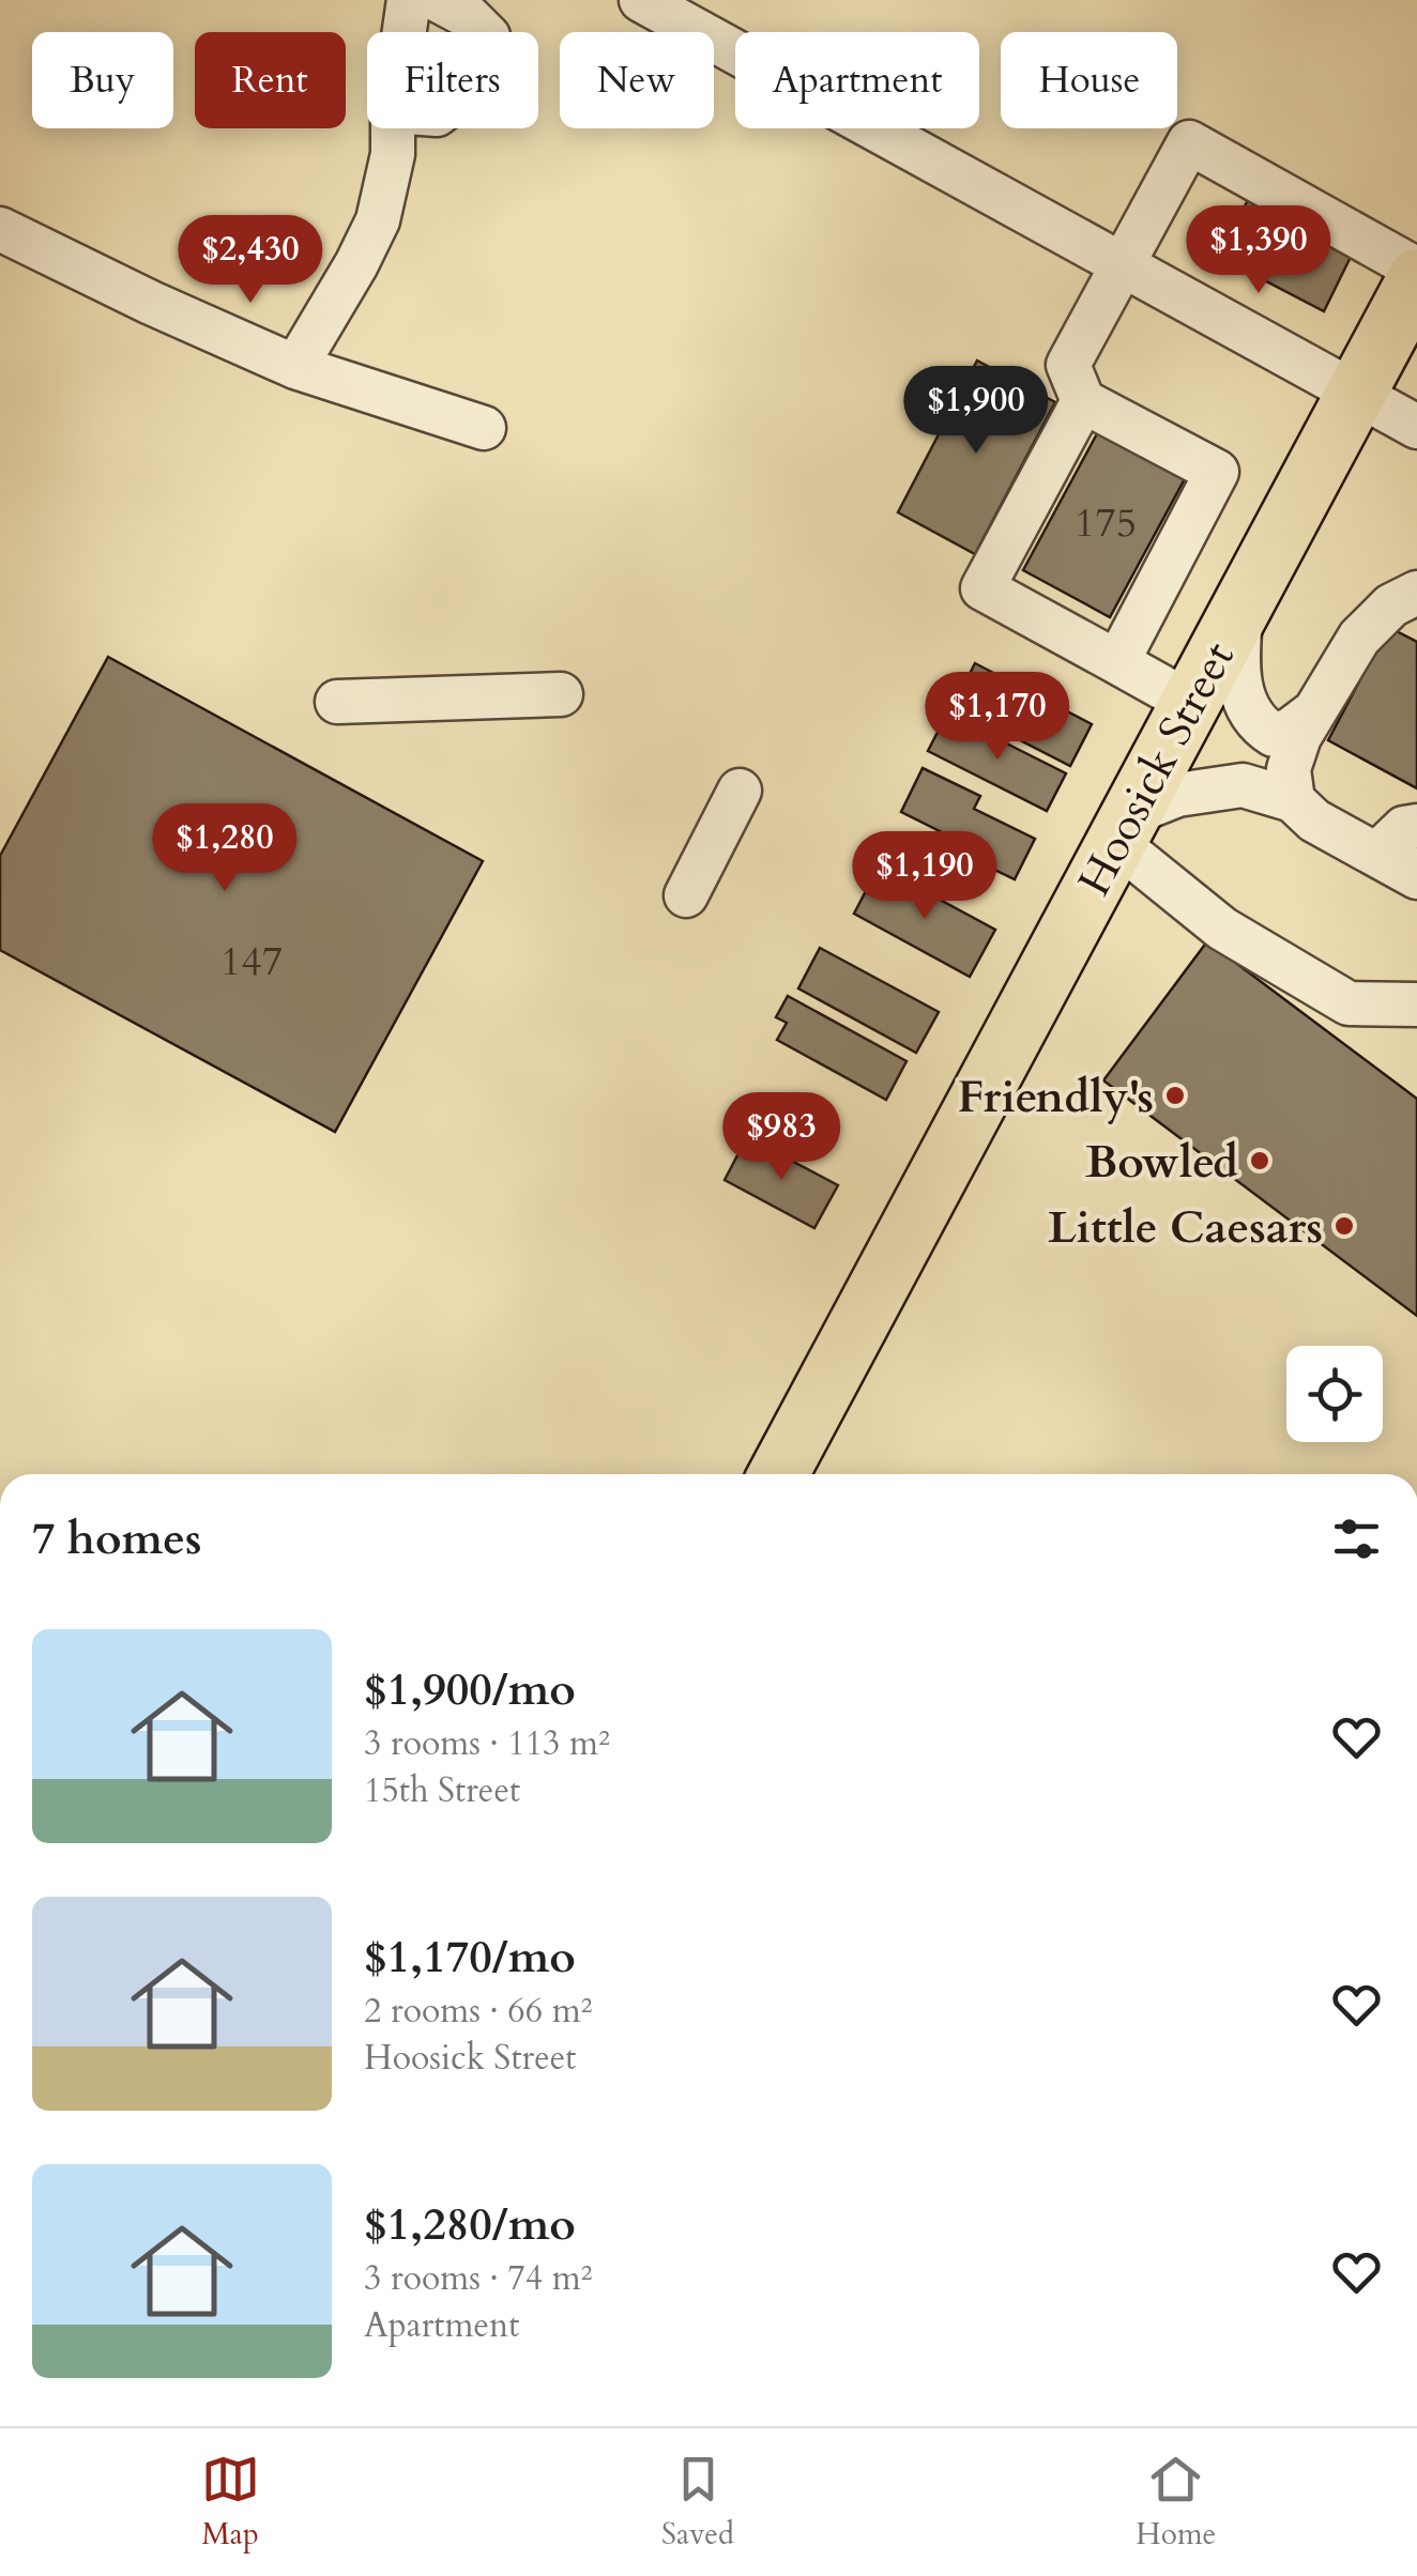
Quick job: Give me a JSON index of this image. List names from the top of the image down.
{
  "streets": {
    "highway": ["Hoosick Street"]
  },
  "places": ["Friendly's", "Bowled", "Little Caesars"],
  "house_numbers": ["175", "147"],
  "page": {
    "chip": [
      "Buy",
      "Rent",
      "Filters",
      "New",
      "Apartment",
      "House"
    ],
    "price": [
      "$1,390",
      "$2,430",
      "$1,900",
      "$1,170",
      "$1,280",
      "$1,190",
      "$983"
    ],
    "heading": "7 homes",
    "list": [
      {
        "name": "$1,900/mo",
        "note": "3 rooms · 113 m² · 15th Street"
      },
      {
        "name": "$1,170/mo",
        "note": "2 rooms · 66 m² · Hoosick Street"
      },
      {
        "name": "$1,280/mo",
        "note": "3 rooms · 74 m² · Apartment"
      }
    ],
    "tabs": ["Map", "Saved", "Home"]
  }
}
